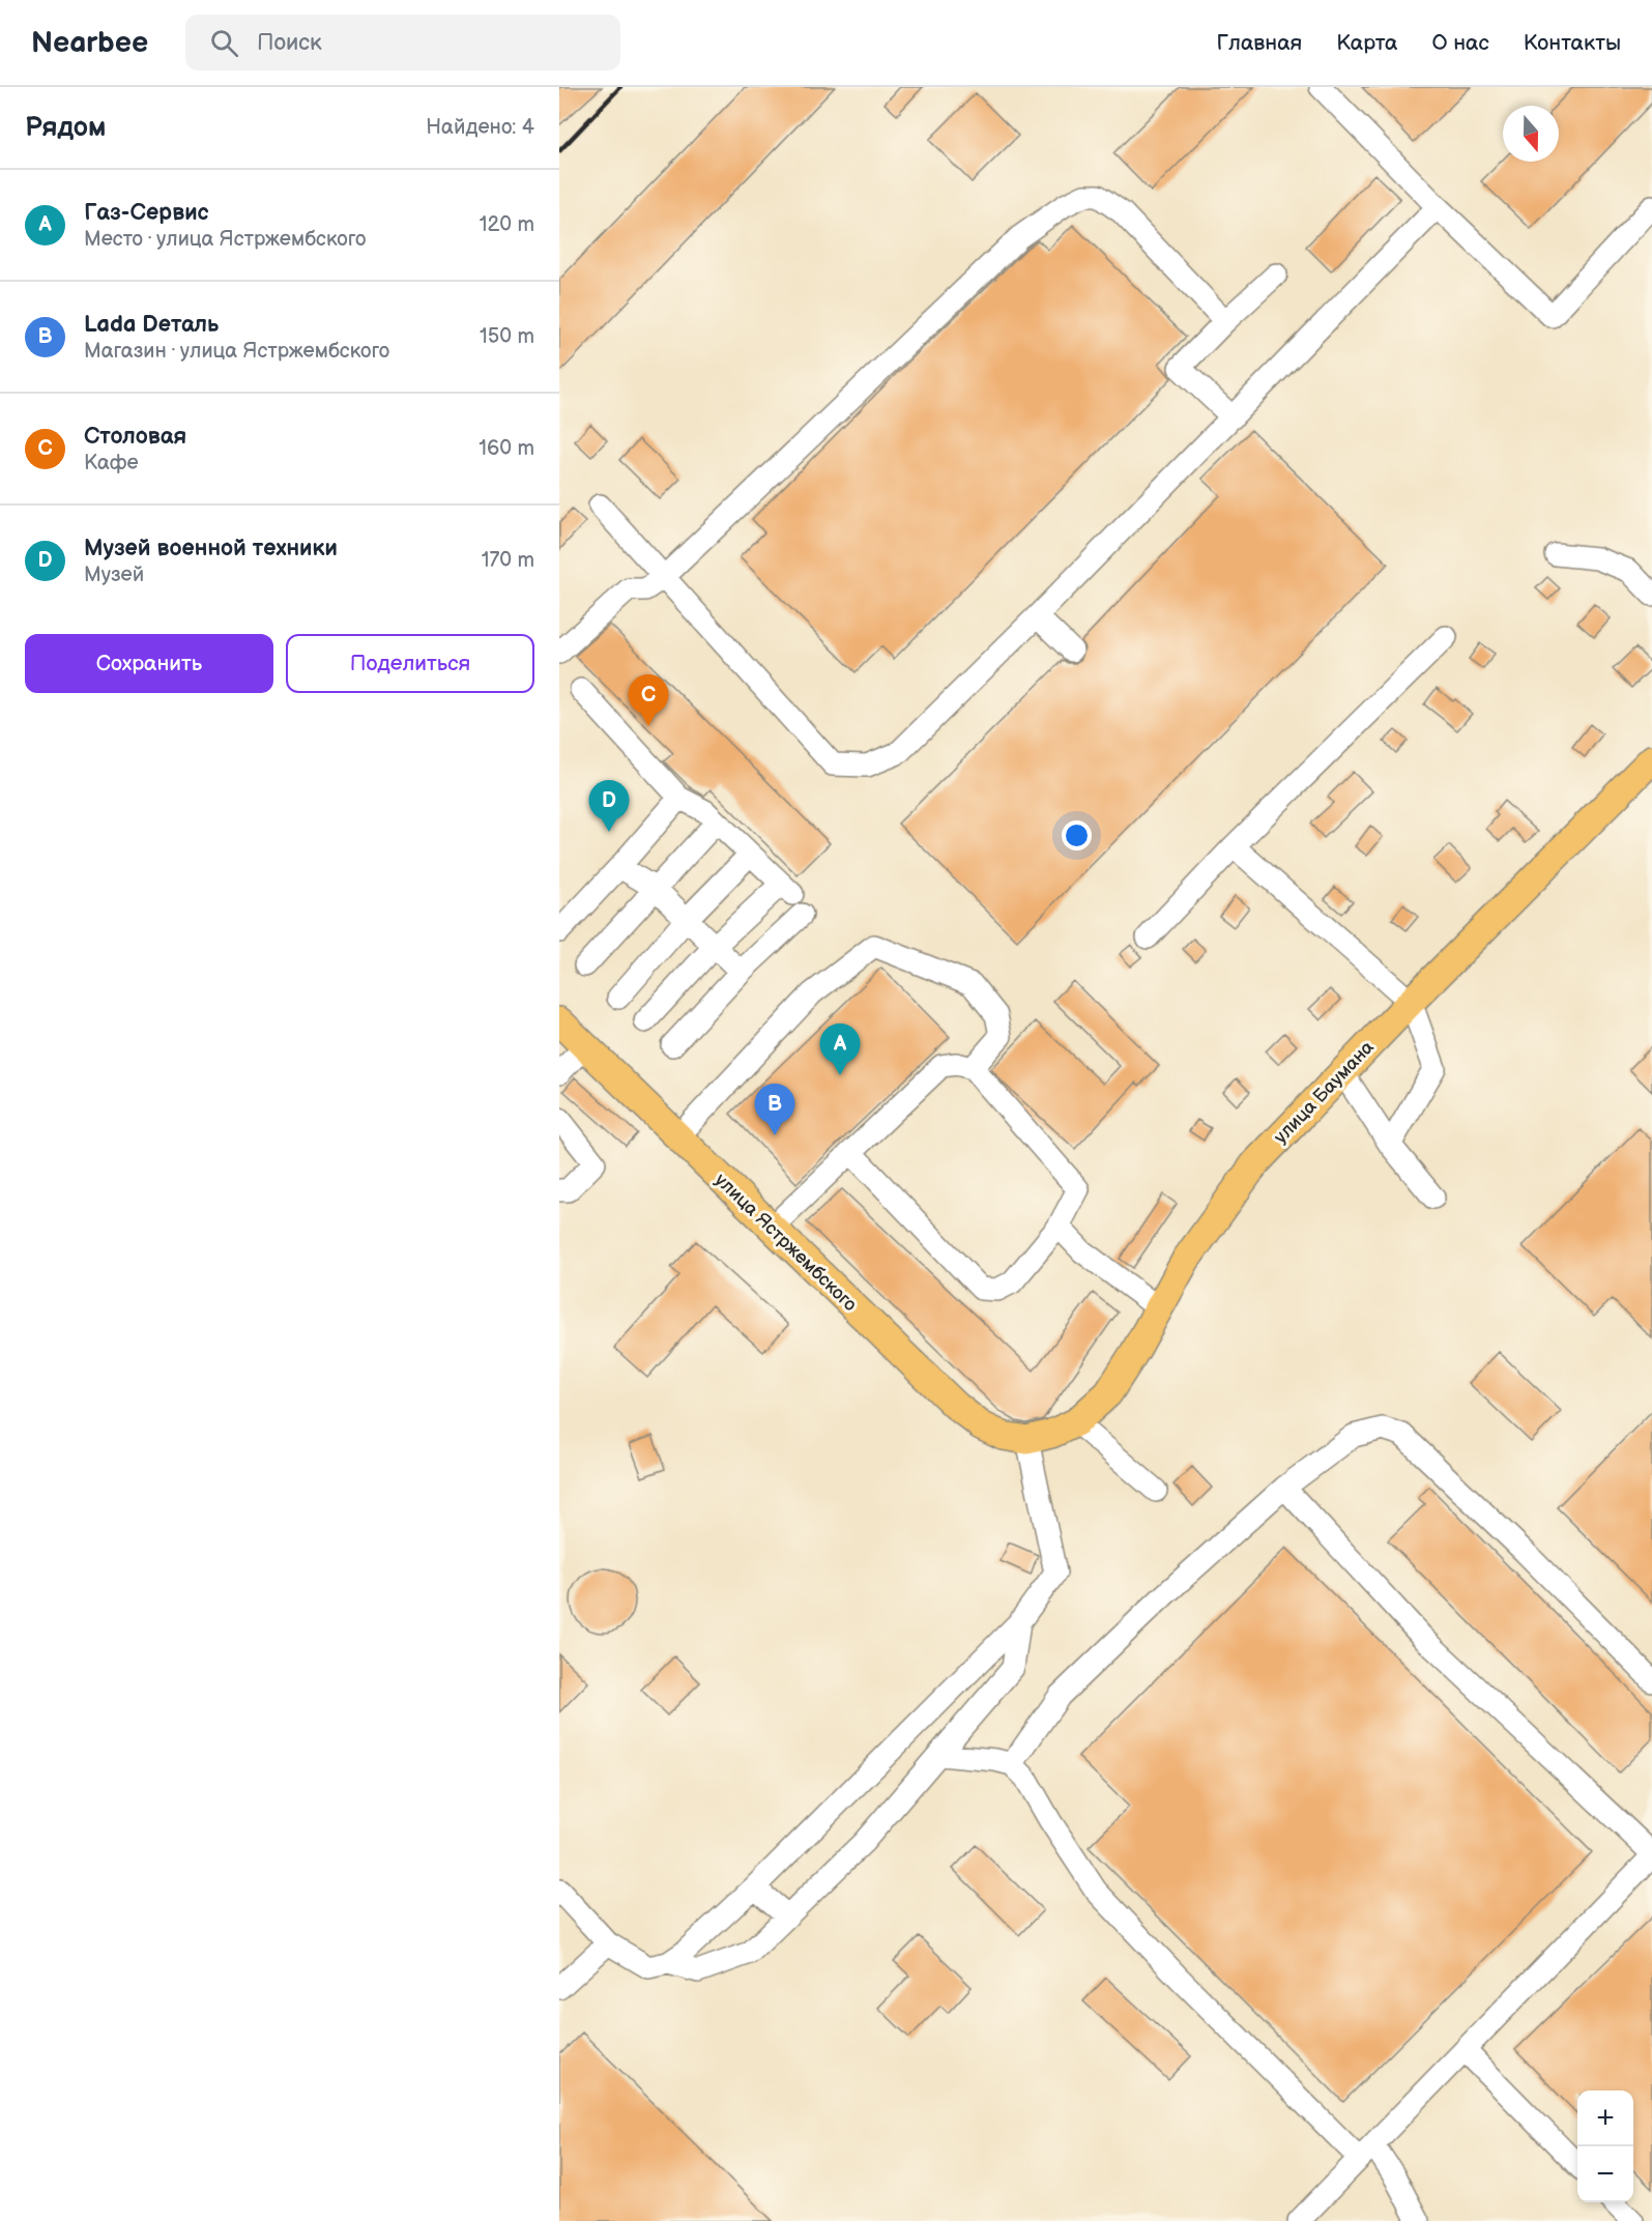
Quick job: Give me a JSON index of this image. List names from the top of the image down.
{
  "streets": {
    "main road": ["улица Баумана", "улица Ястржембского"]
  },
  "crossings": [
    ["улица Баумана", "улица Ястржембского"]
  ],
  "north": "bottom",
  "page": {
    "header": "Nearbee",
    "search": "Поиск",
    "nav": [
      "Главная",
      "Карта",
      "О нас",
      "Контакты"
    ],
    "heading": ["Рядом", "Найдено: 4"],
    "list": [
      {
        "mark": "A",
        "name": "Газ-Сервис",
        "note": "Место · улица Ястржембского",
        "value": "120 m"
      },
      {
        "mark": "B",
        "name": "Lada Dеталь",
        "note": "Магазин · улица Ястржембского",
        "value": "150 m"
      },
      {
        "mark": "C",
        "name": "Столовая",
        "note": "Кафе",
        "value": "160 m"
      },
      {
        "mark": "D",
        "name": "Музей военной техники",
        "note": "Музей",
        "value": "170 m"
      }
    ],
    "buttons": ["Сохранить", "Поделиться"],
    "pins": [
      "C",
      "D",
      "A",
      "B"
    ],
    "map_buttons": ["+", "−"]
  }
}
